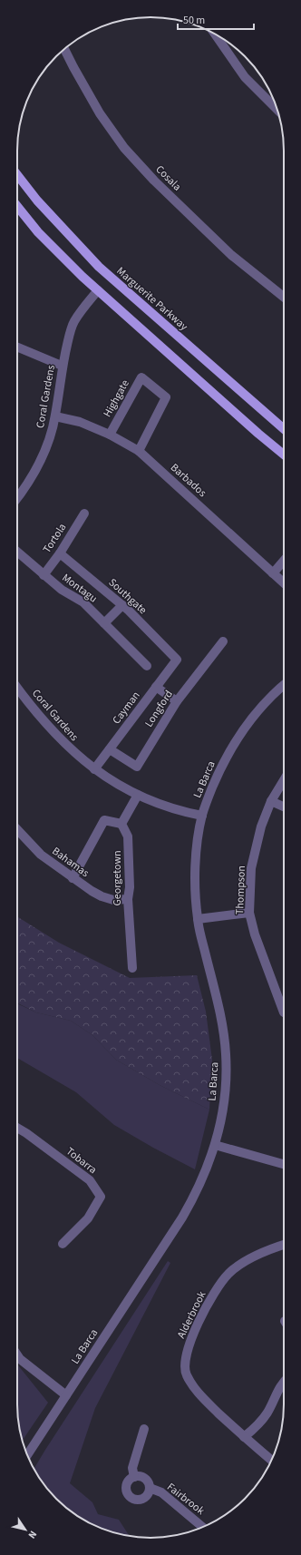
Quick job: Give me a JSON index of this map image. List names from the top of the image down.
{
  "streets": {
    "main road": ["Marguerite Parkway"],
    "street": [
      "Cosala",
      "Coral Gardens",
      "Highgate",
      "Barbados",
      "Tortola",
      "Montagu",
      "Southgate",
      "Cayman",
      "Longford",
      "La Barca",
      "Bahamas",
      "Georgetown",
      "Thompson",
      "Tobarra",
      "Alderbrook",
      "Fairbrook"
    ]
  },
  "crossings": [
    ["Coral Gardens", "Barbados"],
    ["Coral Gardens", "Cayman"],
    ["Coral Gardens", "La Barca"],
    ["Highgate", "Barbados"],
    ["Tortola", "Montagu"],
    ["Tortola", "Southgate"],
    ["Southgate", "Cayman"],
    ["Cayman", "Longford"],
    ["Bahamas", "Georgetown"]
  ],
  "scale_bar": "50 m",
  "north": "bottom right"
}
